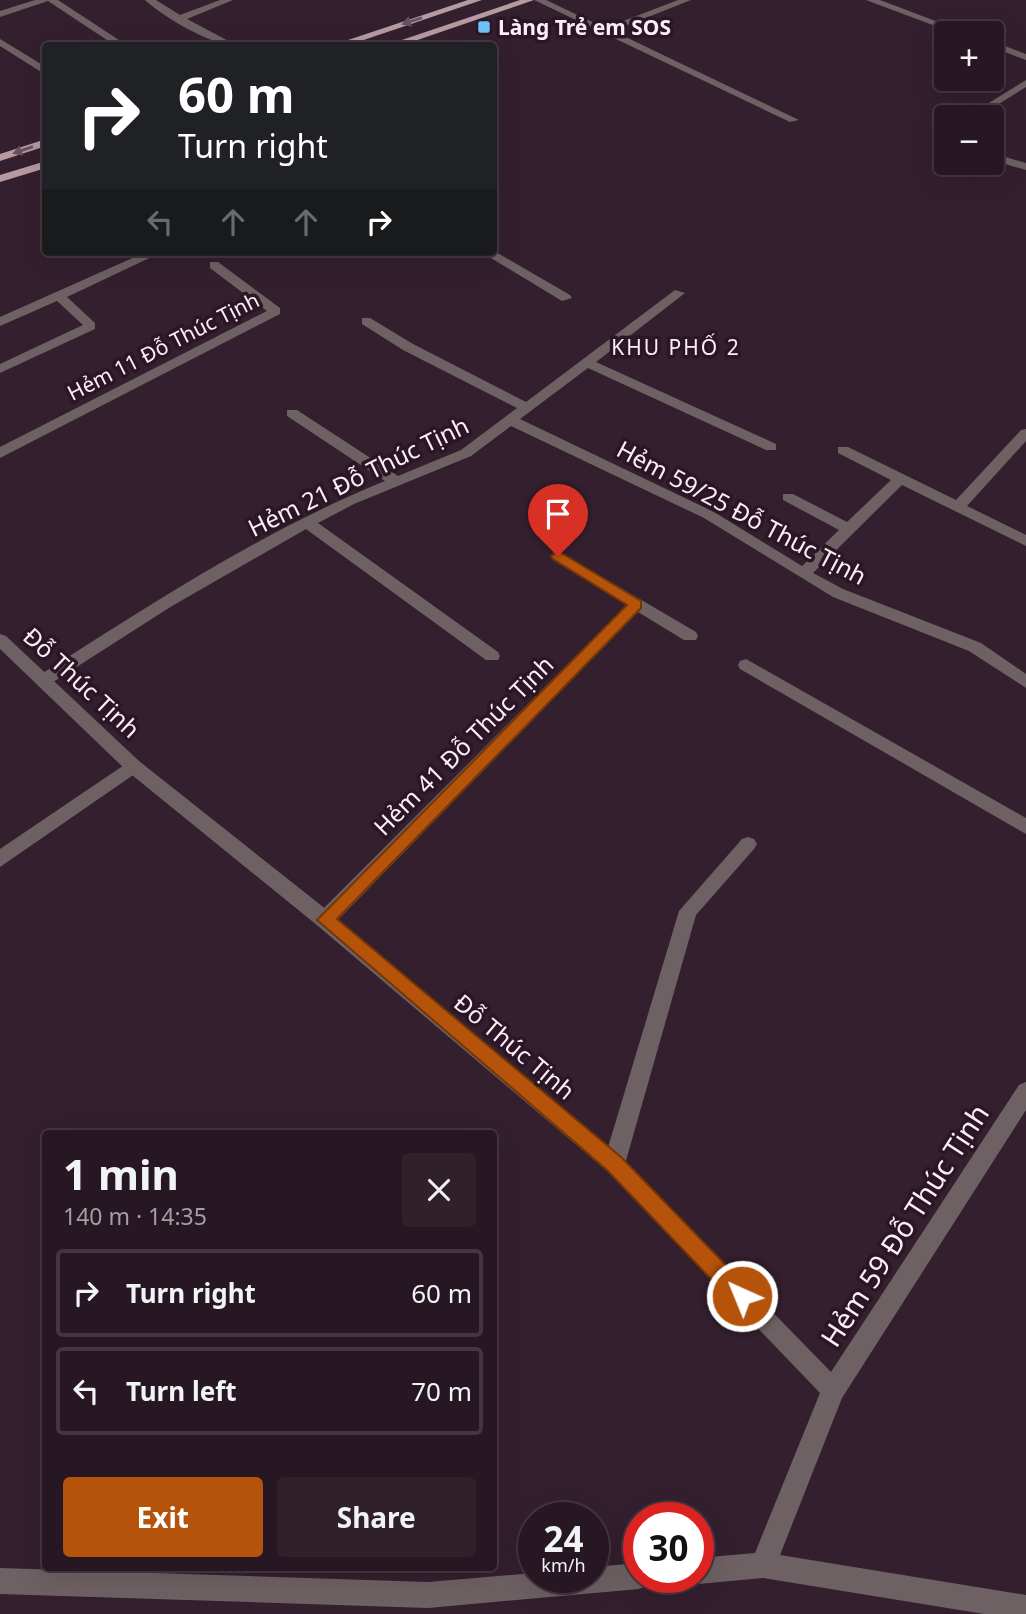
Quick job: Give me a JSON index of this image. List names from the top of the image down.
{
  "streets": {
    "street": [
      "Hẻm 11 Đỗ Thúc Tịnh",
      "Hẻm 21 Đỗ Thúc Tịnh",
      "Hẻm 59/25 Đỗ Thúc Tịnh",
      "Đỗ Thúc Tịnh",
      "Hẻm 41 Đỗ Thúc Tịnh",
      "Hẻm 59 Đỗ Thúc Tịnh"
    ]
  },
  "crossings": [
    ["Hẻm 21 Đỗ Thúc Tịnh", "Hẻm 59/25 Đỗ Thúc Tịnh"],
    ["Hẻm 21 Đỗ Thúc Tịnh", "Đỗ Thúc Tịnh"],
    ["Đỗ Thúc Tịnh", "Hẻm 41 Đỗ Thúc Tịnh"],
    ["Đỗ Thúc Tịnh", "Hẻm 59 Đỗ Thúc Tịnh"]
  ],
  "districts": ["KHU PHỐ 2"],
  "places": {
    "transit": ["Làng Trẻ em SOS"]
  },
  "page": {
    "map_buttons": ["+", "−"],
    "turn": ["60 m", "Turn right"],
    "heading": ["1 min", "140 m · 14:35"],
    "list": [
      {
        "name": "Turn right",
        "value": "60 m"
      },
      {
        "name": "Turn left",
        "value": "70 m"
      }
    ],
    "buttons": ["Exit", "Share"],
    "speed": "24 km/h",
    "limit": "30"
  }
}
